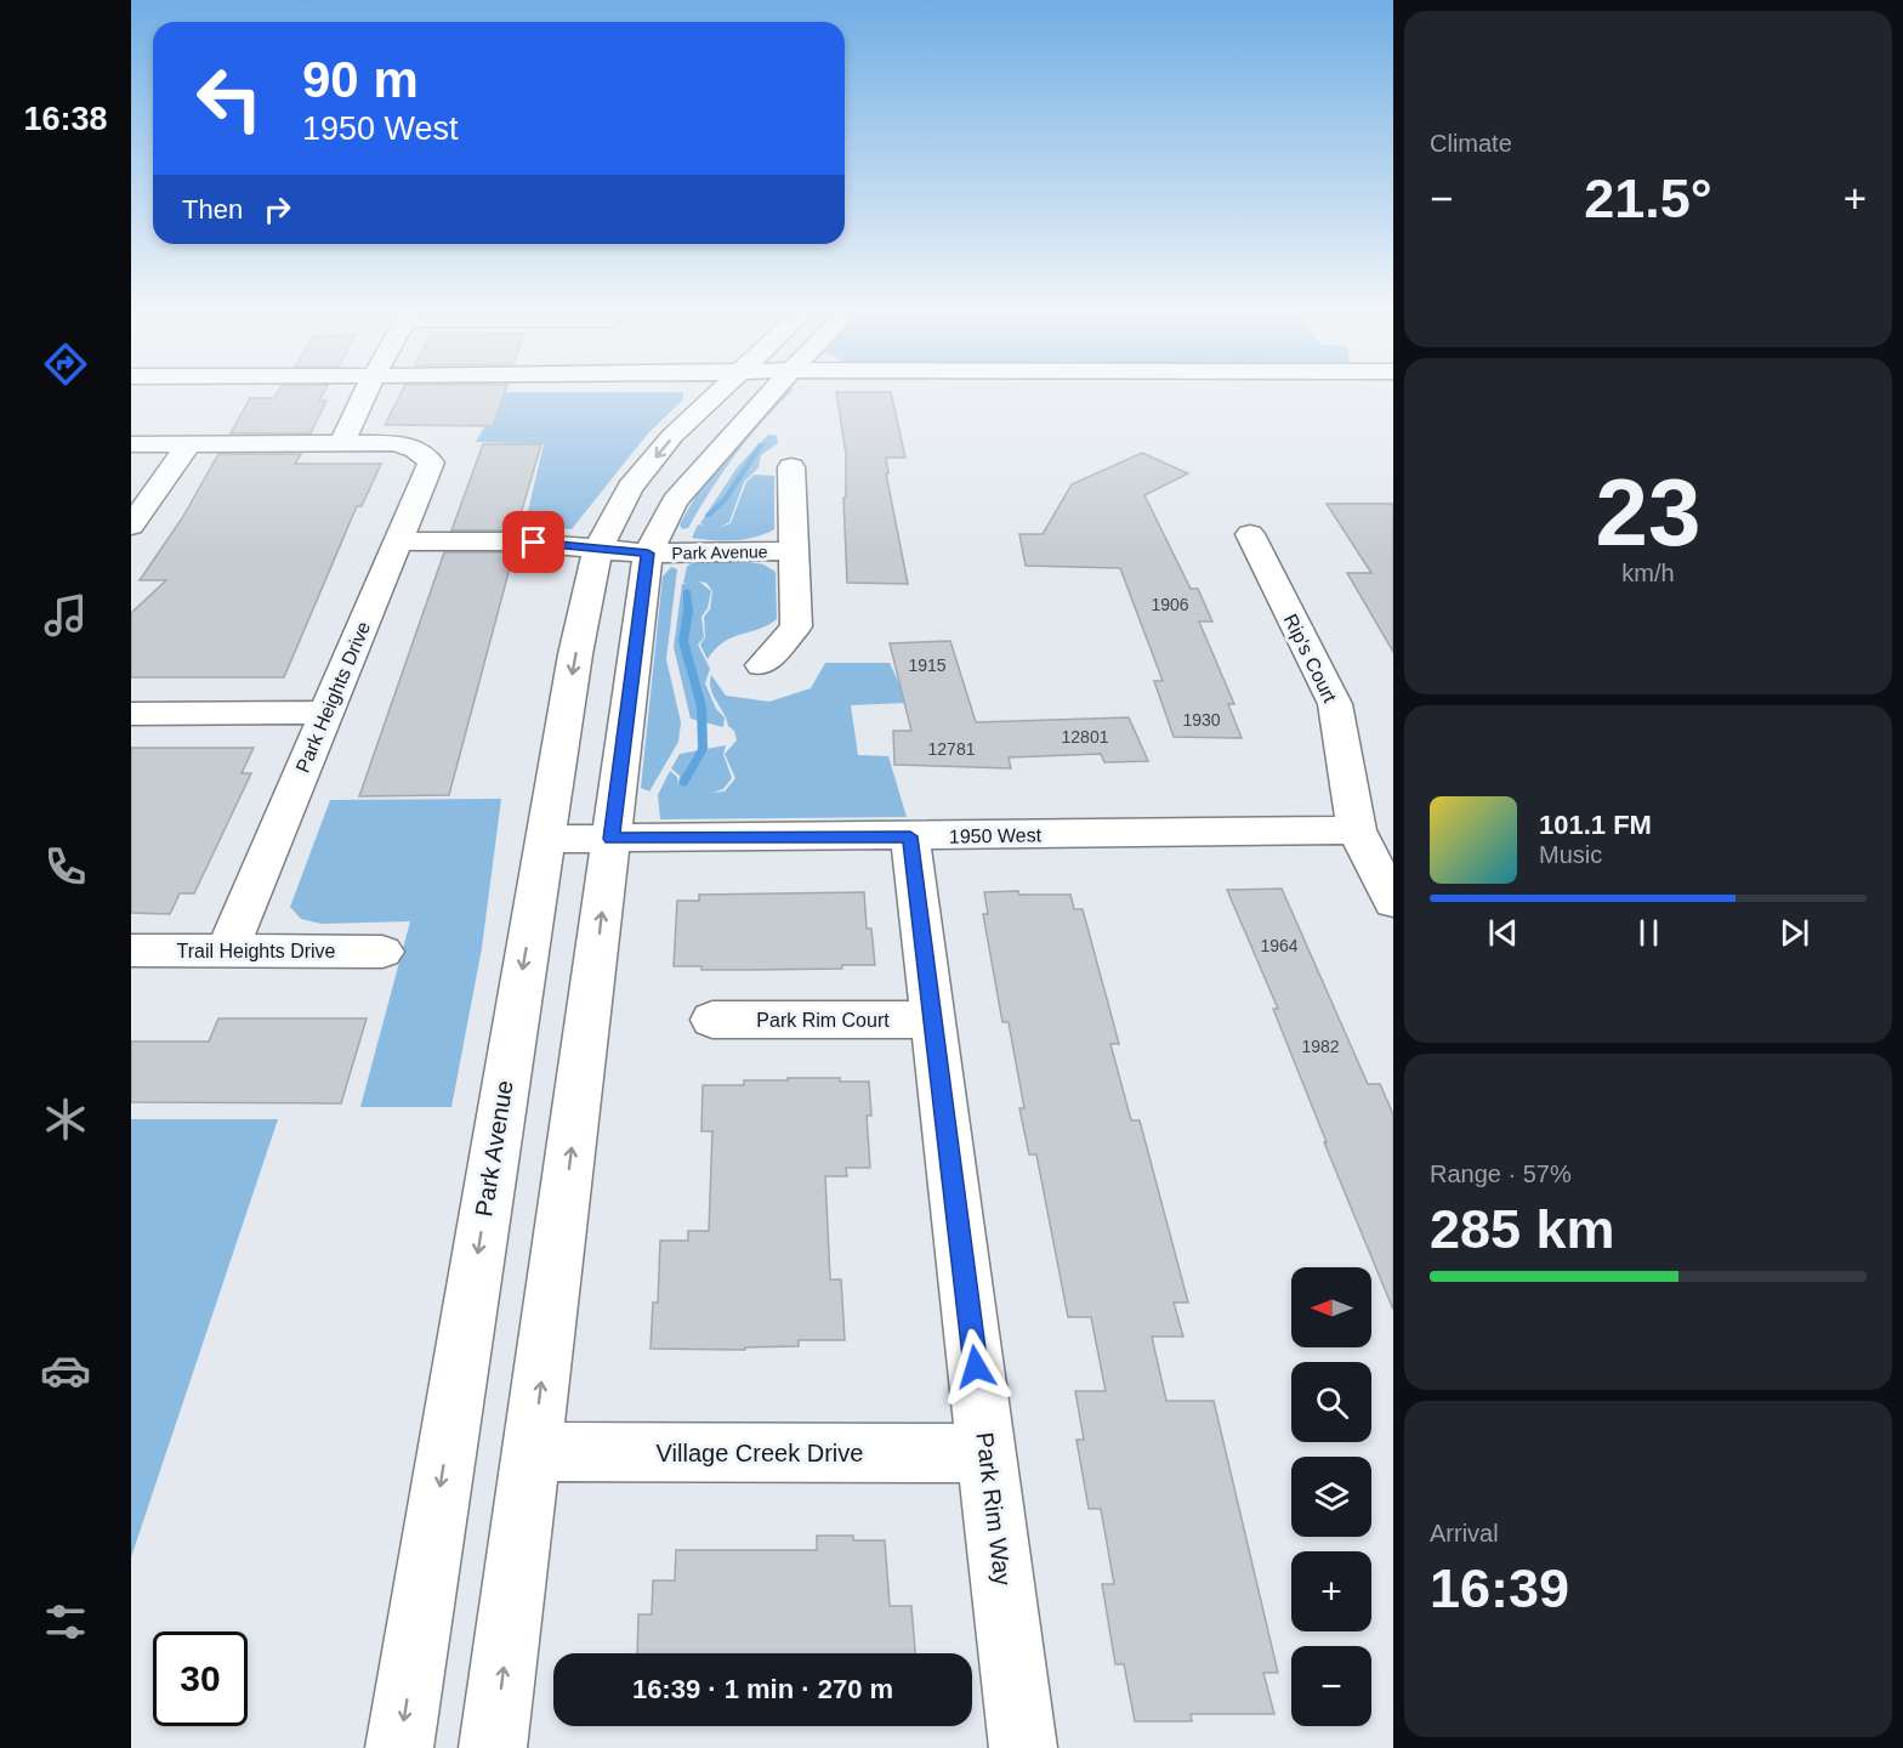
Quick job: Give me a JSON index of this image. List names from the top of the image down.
{
  "streets": {
    "street": [
      "Park Avenue",
      "Rip's Court",
      "Park Heights Drive",
      "1950 West",
      "Trail Heights Drive",
      "Park Rim Court",
      "Village Creek Drive",
      "Park Rim Way"
    ]
  },
  "crossings": [
    ["Park Avenue", "1950 West"],
    ["Park Avenue", "Village Creek Drive"],
    ["Rip's Court", "1950 West"],
    ["Park Heights Drive", "Trail Heights Drive"],
    ["1950 West", "Park Rim Way"],
    ["Park Rim Court", "Park Rim Way"],
    ["Village Creek Drive", "Park Rim Way"]
  ],
  "house_numbers": [
    "1906",
    "1915",
    "1930",
    "12801",
    "12781",
    "1964",
    "1982"
  ],
  "north": "left",
  "page": {
    "tabs": "16:38",
    "tile": [
      "Climate",
      ["23", "km/h"],
      ["Range · 57%", "285 km"],
      ["Arrival", "16:39"]
    ],
    "turn": ["90 m", "1950 West"],
    "heat": ["−", "21.5°", "+"],
    "then": "Then",
    "song": ["101.1 FM", "Music"],
    "map_buttons": ["+", "−"],
    "limit": "30",
    "trip": "16:39 · 1 min · 270 m"
  }
}
